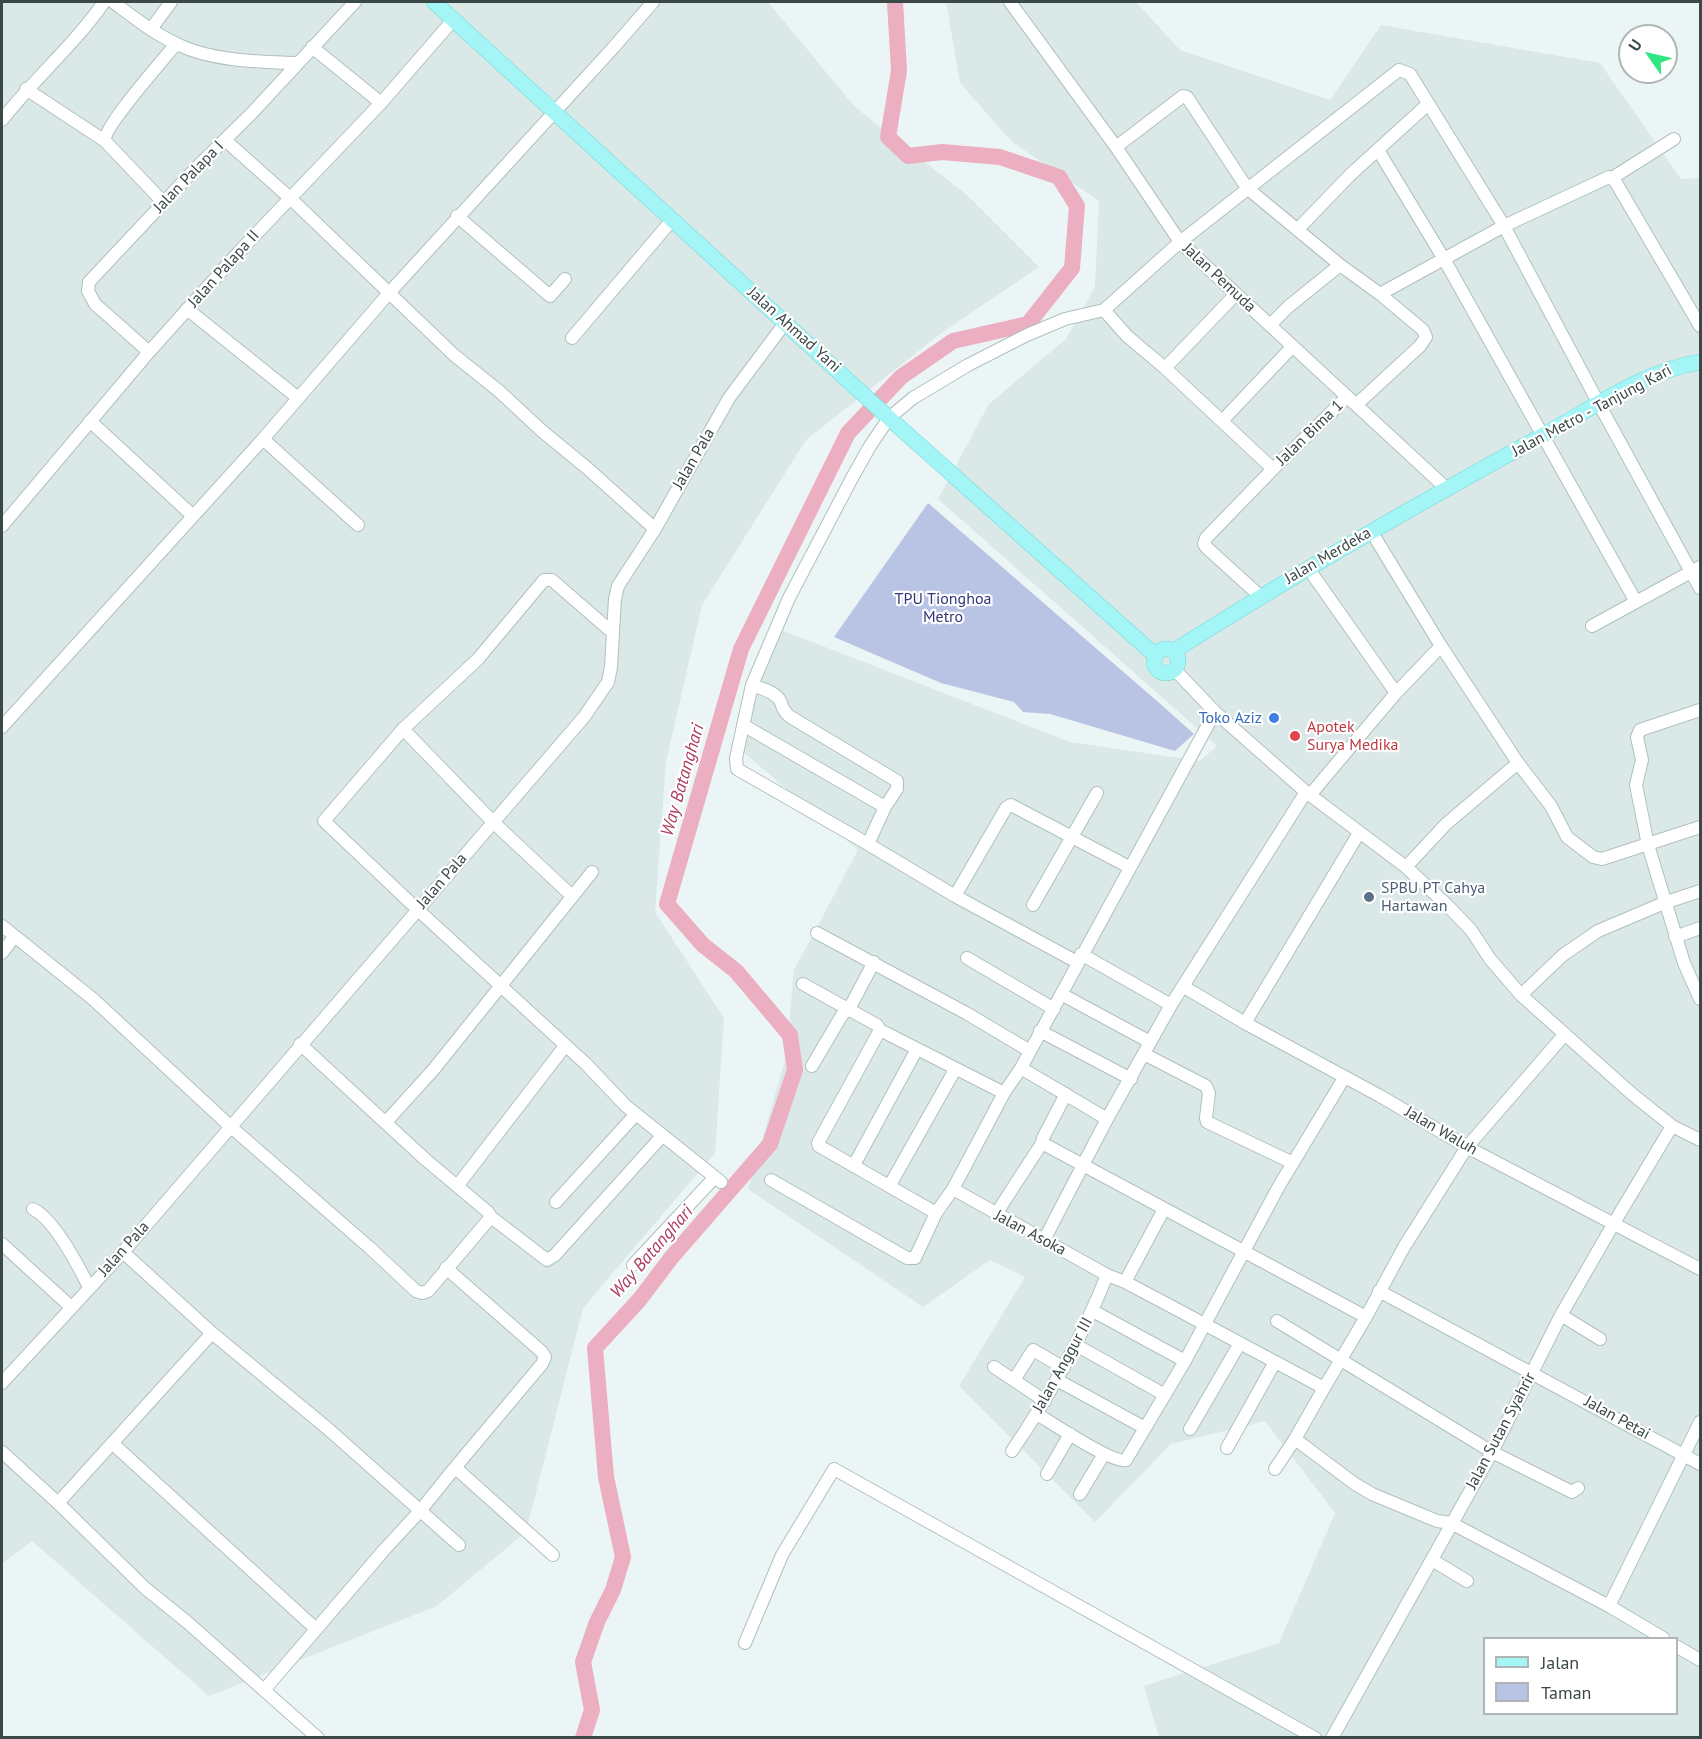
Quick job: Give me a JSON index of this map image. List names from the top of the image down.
{
  "streets": {
    "main road": ["Jalan Ahmad Yani", "Jalan Metro - Tanjung Kari", "Jalan Merdeka"],
    "street": [
      "Jalan Palapa I",
      "Jalan Palapa II",
      "Jalan Pemuda",
      "Jalan Bima 1",
      "Jalan Pala",
      "Jalan Waluh",
      "Jalan Asoka",
      "Jalan Anggur III",
      "Jalan Petai",
      "Jalan Sutan Syahrir"
    ]
  },
  "crossings": [
    ["Jalan Palapa I", "Jalan Palapa II"],
    ["Jalan Palapa II", "Jalan Ahmad Yani"],
    ["Jalan Pemuda", "Jalan Bima 1"],
    ["Jalan Pemuda", "Jalan Merdeka"],
    ["Jalan Ahmad Yani", "Jalan Pala"],
    ["Jalan Ahmad Yani", "Jalan Merdeka"],
    ["Jalan Metro - Tanjung Kari", "Jalan Merdeka"],
    ["Jalan Bima 1", "Jalan Merdeka"],
    ["Jalan Waluh", "Jalan Sutan Syahrir"],
    ["Jalan Asoka", "Jalan Anggur III"],
    ["Jalan Petai", "Jalan Sutan Syahrir"]
  ],
  "water": ["Way Batanghari"],
  "parks": ["TPU Tionghoa Metro"],
  "places": ["Toko Aziz", "Apotek Surya Medika", "SPBU PT Cahya Hartawan"],
  "legend": ["Jalan", "Taman"],
  "north": "top left"
}
